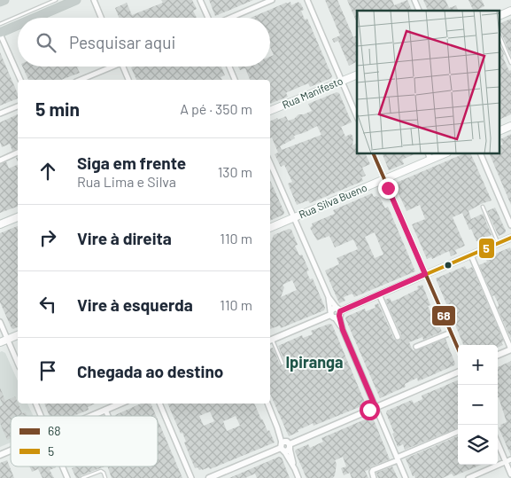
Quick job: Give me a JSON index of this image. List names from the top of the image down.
{
  "streets": {
    "main road": ["Rua Manifesto", "Rua Silva Bueno"]
  },
  "districts": ["Ipiranga"],
  "lines": ["transit line 68", "transit line 5"],
  "legend": ["68", "5"],
  "page": {
    "search": "Pesquisar aqui",
    "heading": ["5 min", "A pé · 350 m"],
    "list": [
      ["Siga em frente", "Rua Lima e Silva", "130 m"],
      ["Vire à direita", "110 m"],
      ["Vire à esquerda", "110 m"],
      "Chegada ao destino"
    ],
    "map_buttons": ["+", "−"]
  }
}
